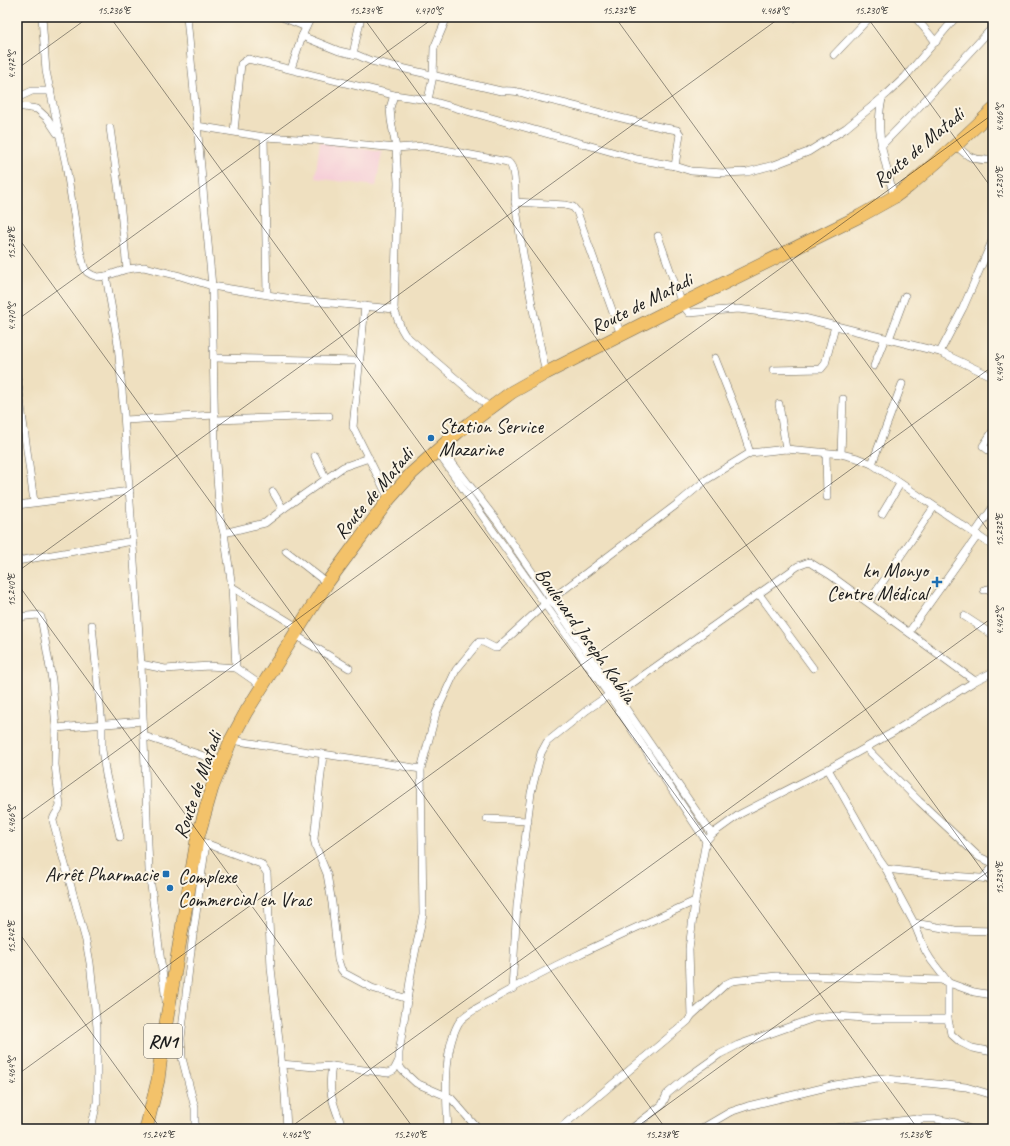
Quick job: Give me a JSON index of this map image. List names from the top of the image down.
{
  "streets": {
    "highway": ["Route de Matadi", "RN1"],
    "street": ["Boulevard Joseph Kabila"]
  },
  "crossings": [
    ["Route de Matadi", "Boulevard Joseph Kabila"]
  ],
  "places": {
    "other": ["Station Service Mazarine", "Complexe Commercial en Vrac"],
    "health": ["kn Monyo Centre Médical"],
    "transit": ["Arrêt Pharmacie"]
  },
  "coordinates": [
    "15.236°E",
    "15.234°E",
    "4.470°S",
    "15.232°E",
    "4.468°S",
    "15.230°E",
    "4.472°S",
    "4.466°S",
    "15.238°E",
    "4.464°S",
    "15.240°E",
    "4.462°S",
    "15.242°E"
  ]
}
